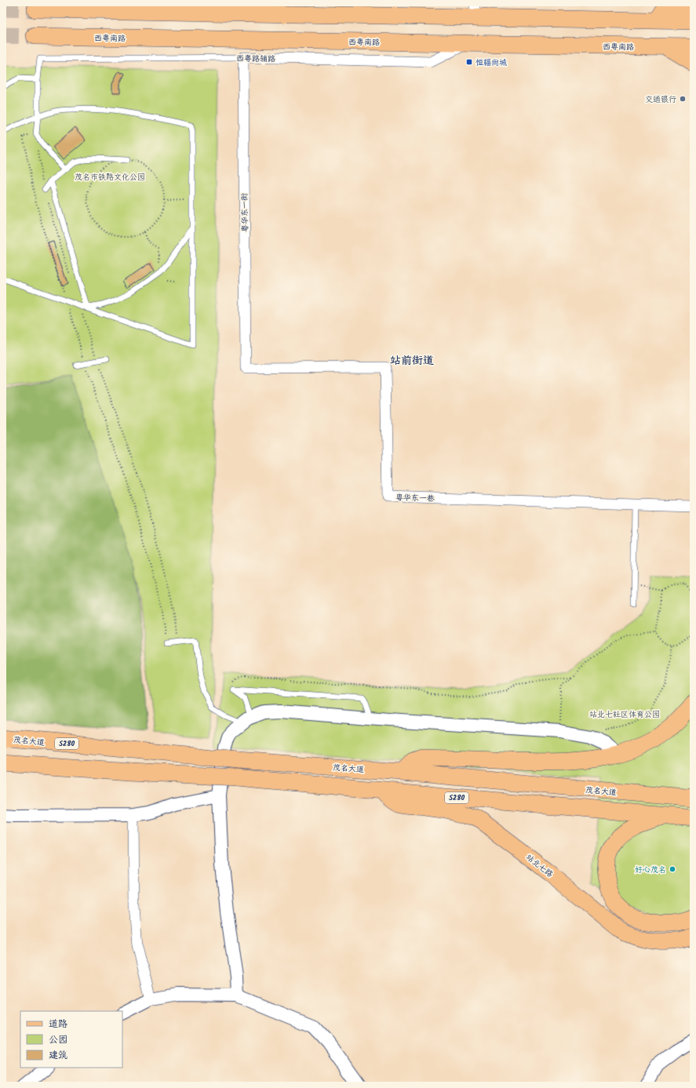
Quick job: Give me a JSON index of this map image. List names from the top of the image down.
{
  "streets": {
    "main road": [
      "西粤南路",
      "茂名大道",
      "S280",
      "站北七路"
    ],
    "street": ["西粤路辅路", "粤华东一街", "粤华东一巷"]
  },
  "crossings": [
    ["西粤南路", "西粤路辅路"],
    ["西粤路辅路", "粤华东一街"],
    ["粤华东一街", "粤华东一巷"],
    ["S280", "站北七路"]
  ],
  "districts": ["站前街道"],
  "parks": ["茂名市铁路文化公园", "站北七社区体育公园"],
  "places": {
    "transit": ["恒福尚城"],
    "other": ["交通银行", "好心茂名"]
  },
  "legend": ["道路", "公园", "建筑"]
}
